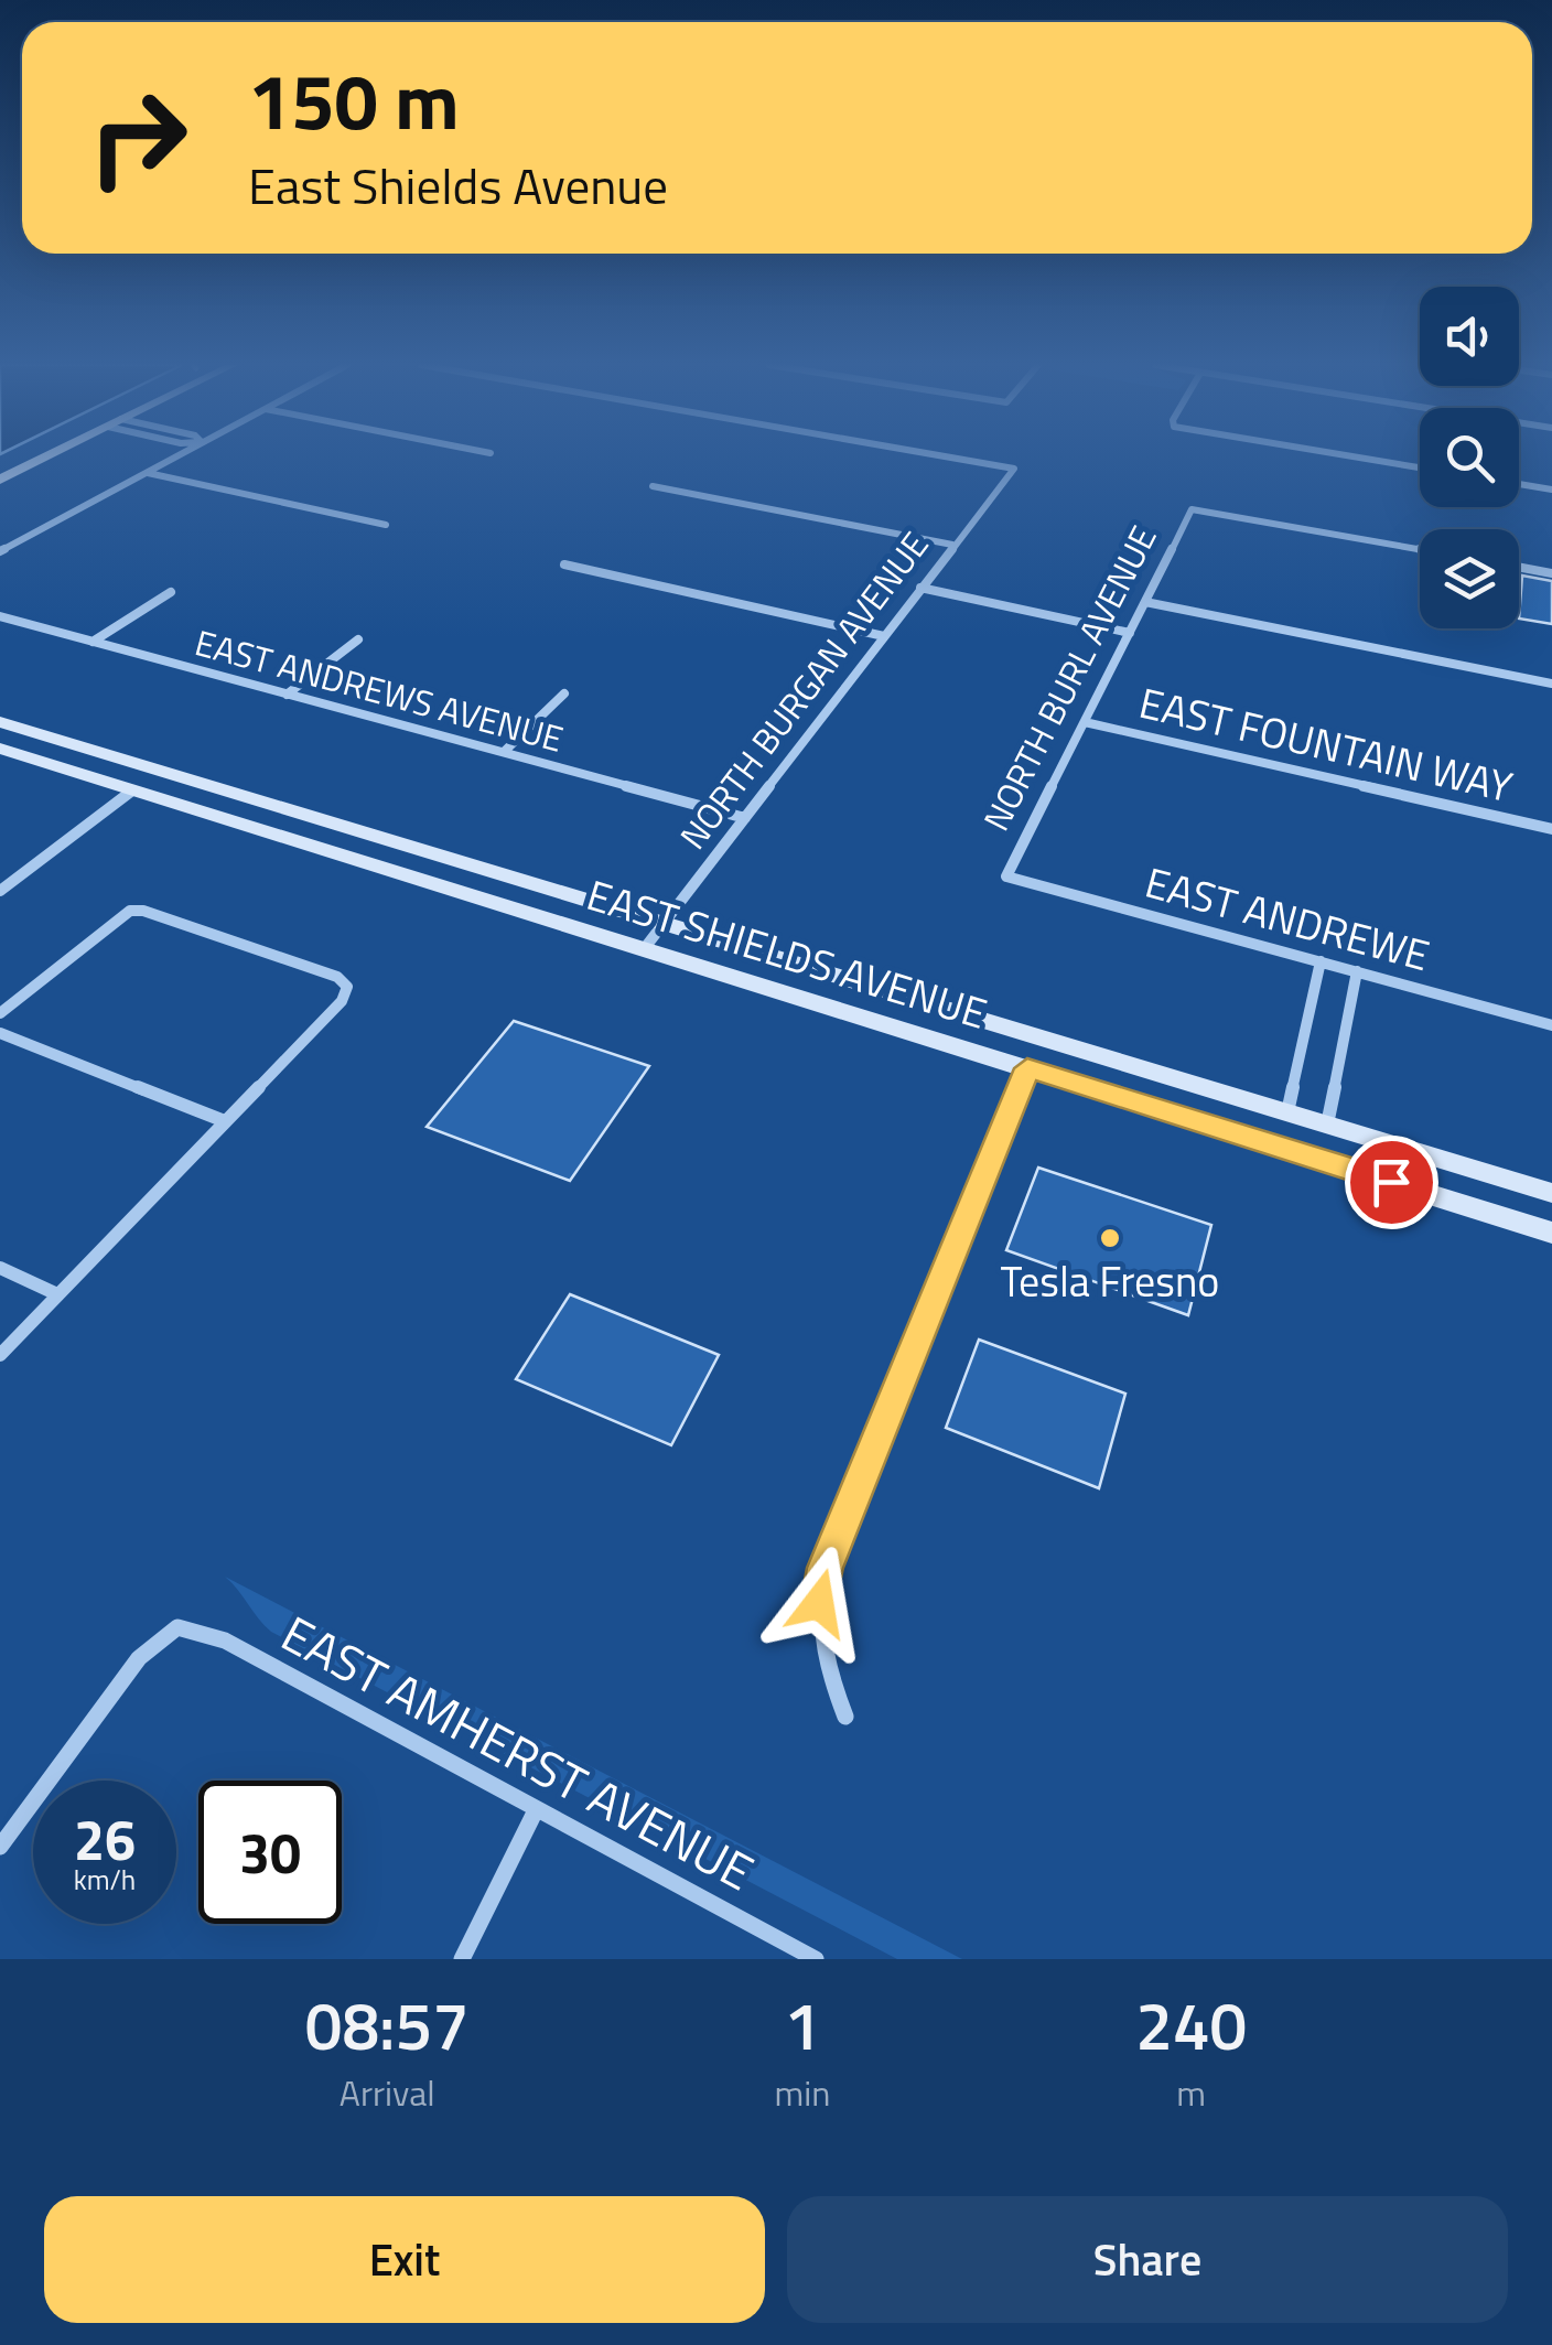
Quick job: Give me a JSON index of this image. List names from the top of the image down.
{
  "streets": {
    "main road": ["EAST SHIELDS AVENUE"],
    "street": [
      "NORTH BURL AVENUE",
      "EAST ANDREWS AVENUE",
      "NORTH BURGAN AVENUE",
      "EAST FOUNTAIN WAY",
      "EAST ANDREWE",
      "EAST AMHERST AVENUE"
    ]
  },
  "crossings": [
    ["NORTH BURL AVENUE", "EAST FOUNTAIN WAY"],
    ["NORTH BURL AVENUE", "EAST ANDREWE"],
    ["EAST ANDREWS AVENUE", "NORTH BURGAN AVENUE"],
    ["NORTH BURGAN AVENUE", "EAST SHIELDS AVENUE"]
  ],
  "places": ["Tesla Fresno"],
  "page": {
    "turn": ["150 m", "East Shields Avenue"],
    "speed": "26 km/h",
    "limit": "30",
    "eta": [
      "08:57",
      "Arrival",
      "1",
      "min",
      "240",
      "m"
    ],
    "buttons": ["Exit", "Share"]
  }
}
